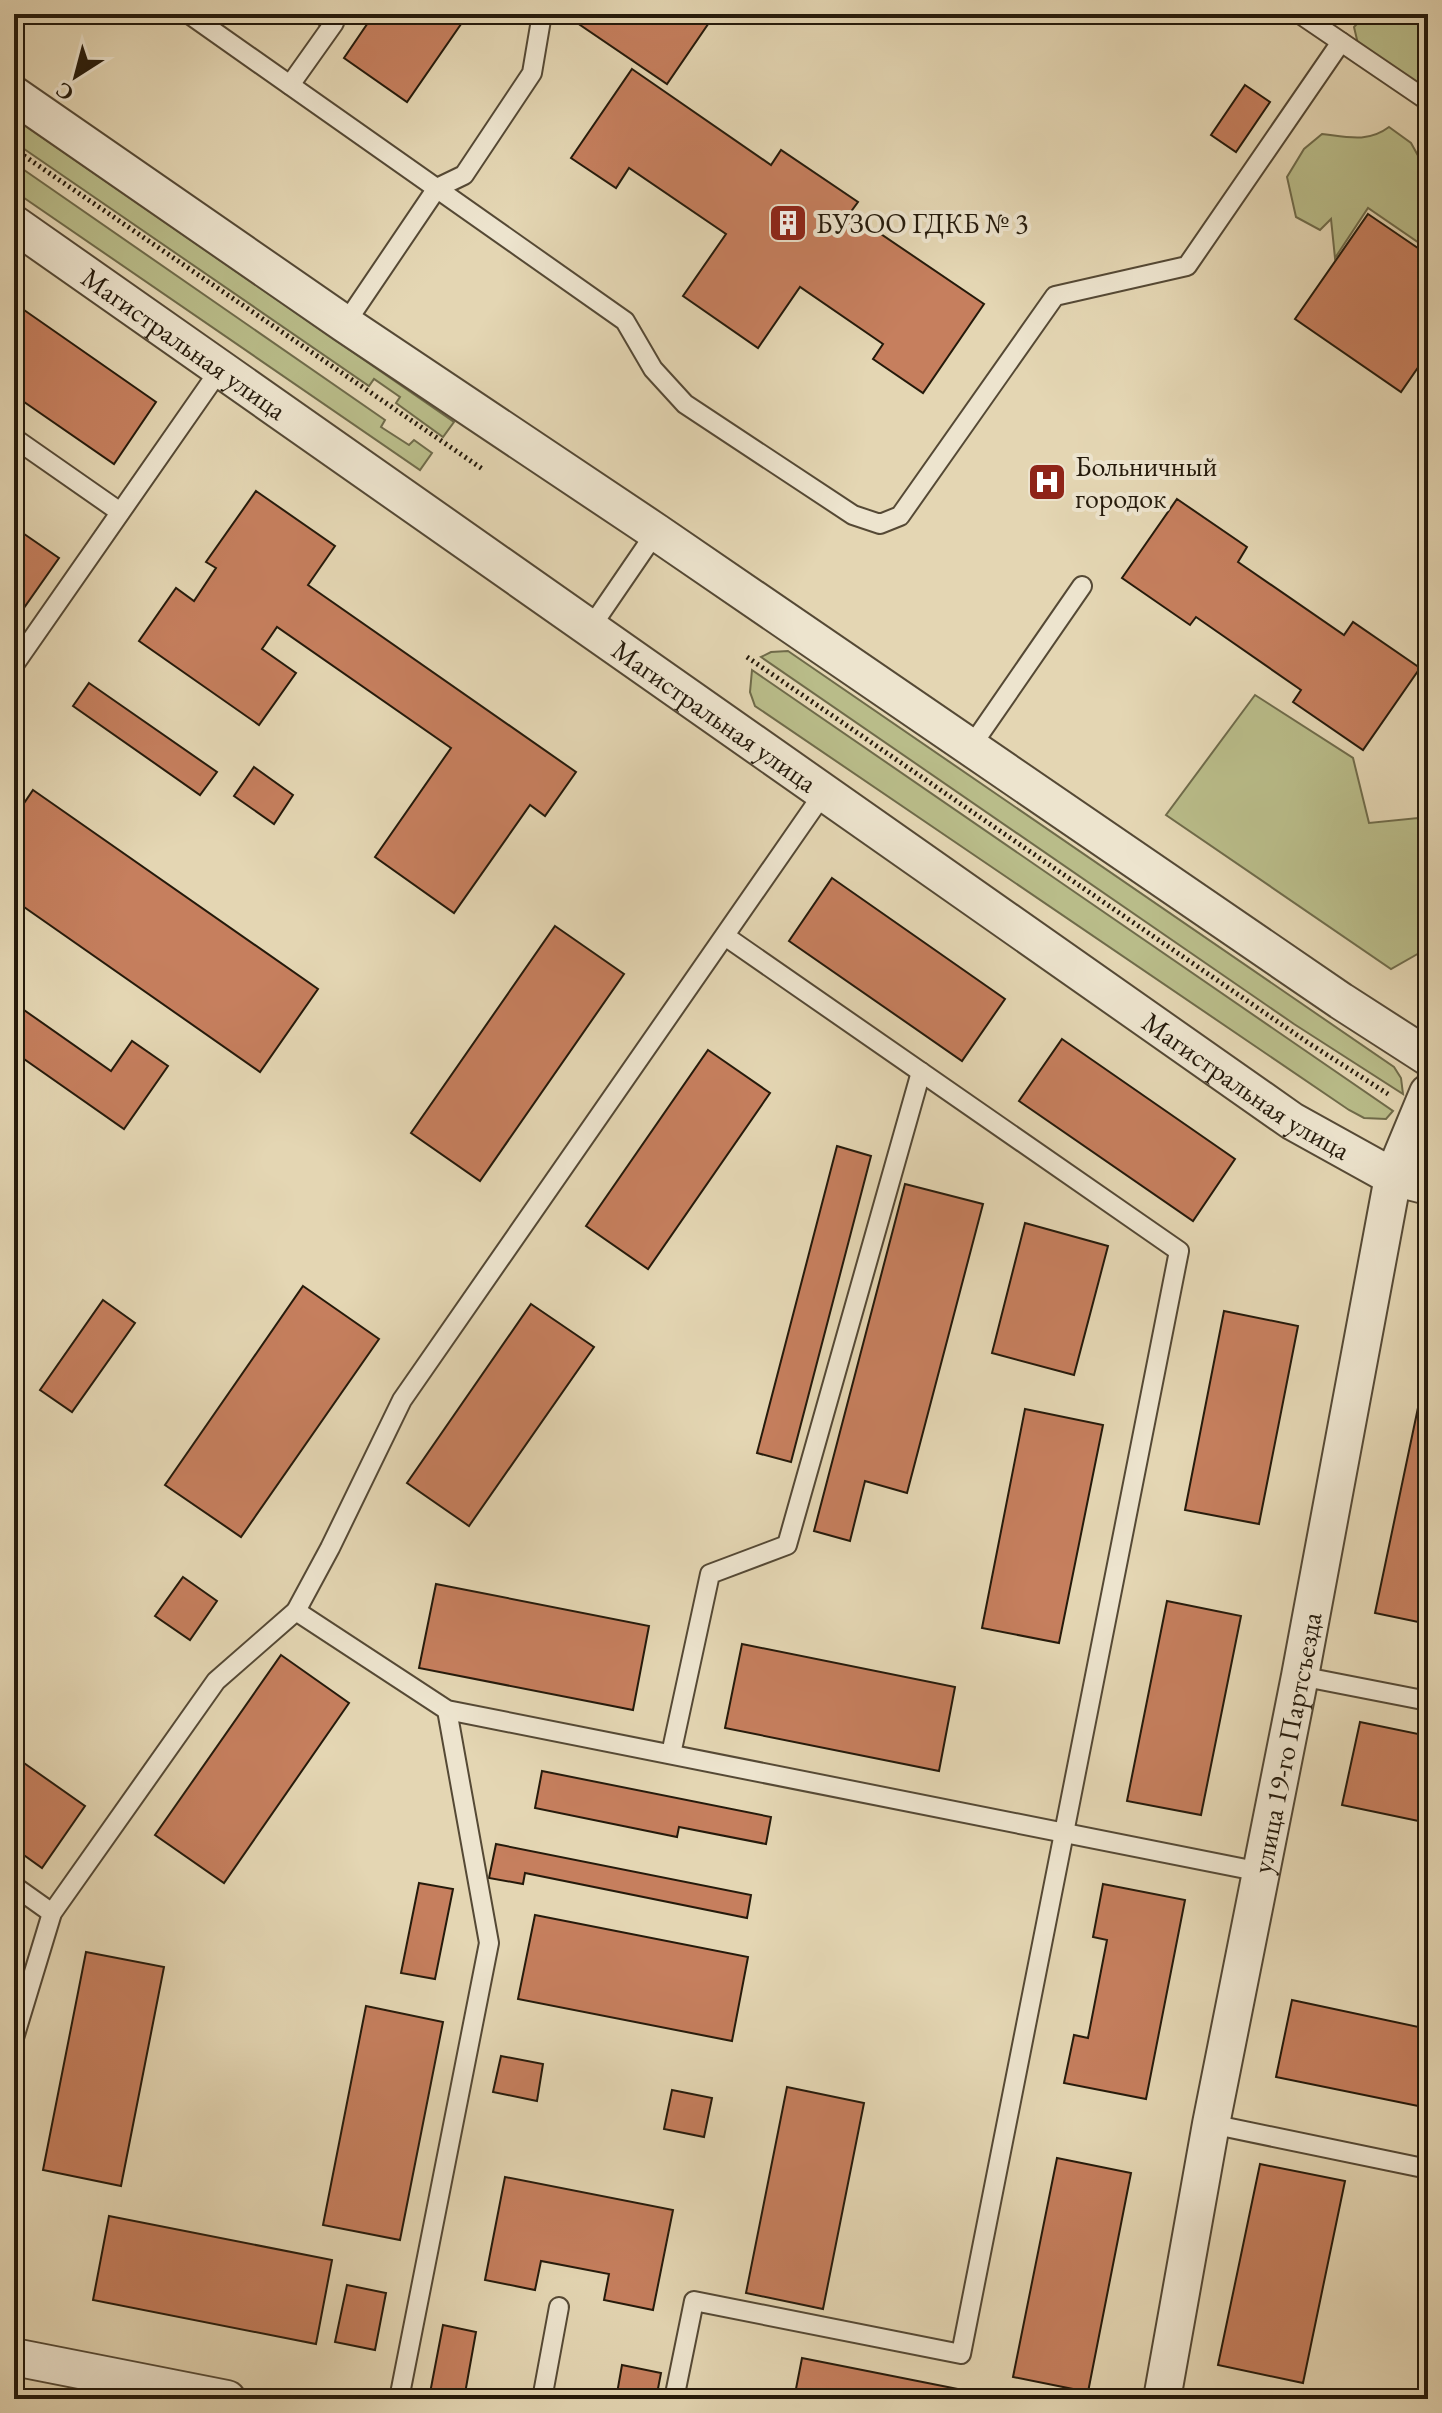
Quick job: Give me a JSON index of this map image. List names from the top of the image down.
{
  "streets": {
    "street": ["Магистральная улица", "улица 19-го Партсъезда"]
  },
  "crossings": [
    ["Магистральная улица", "улица 19-го Партсъезда"]
  ],
  "places": {
    "building": ["БУЗОО ГДКБ № 3"],
    "hospital": ["Больничный городок"]
  },
  "north": "bottom left"
}
